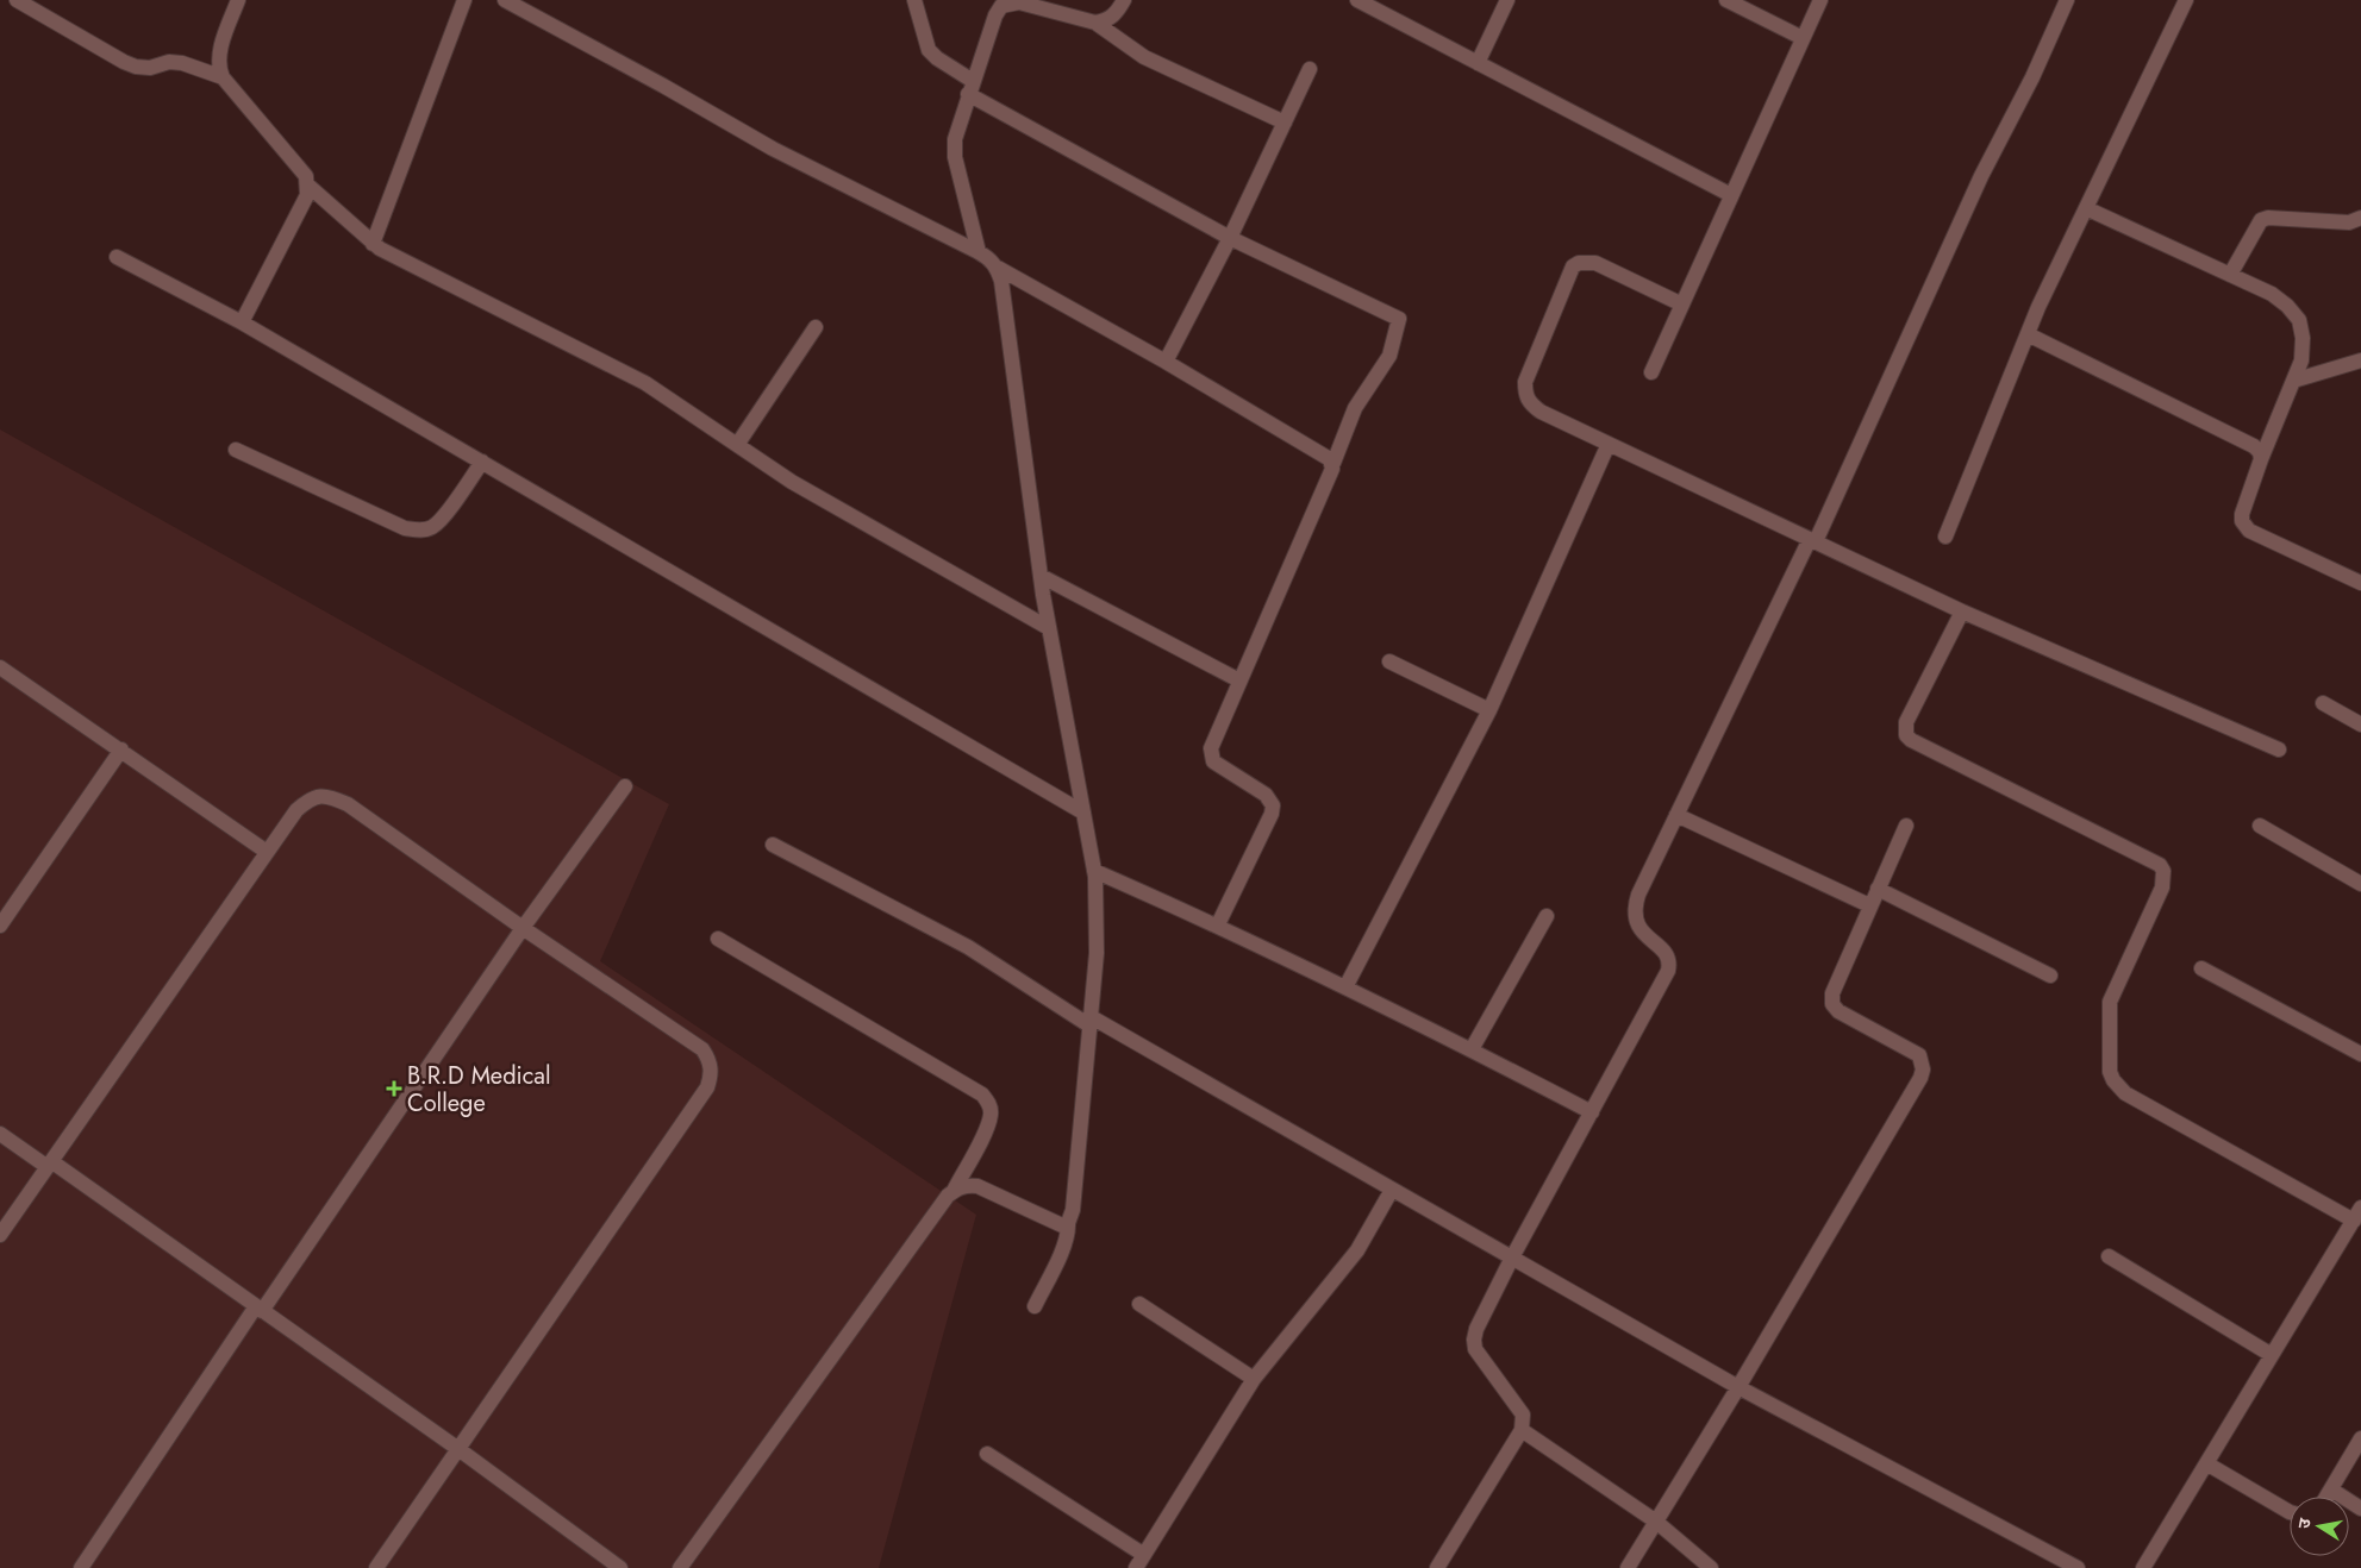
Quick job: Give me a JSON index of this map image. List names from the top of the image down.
{
  "places": {
    "health": ["B.R.D Medical College"]
  },
  "north": "left"
}
